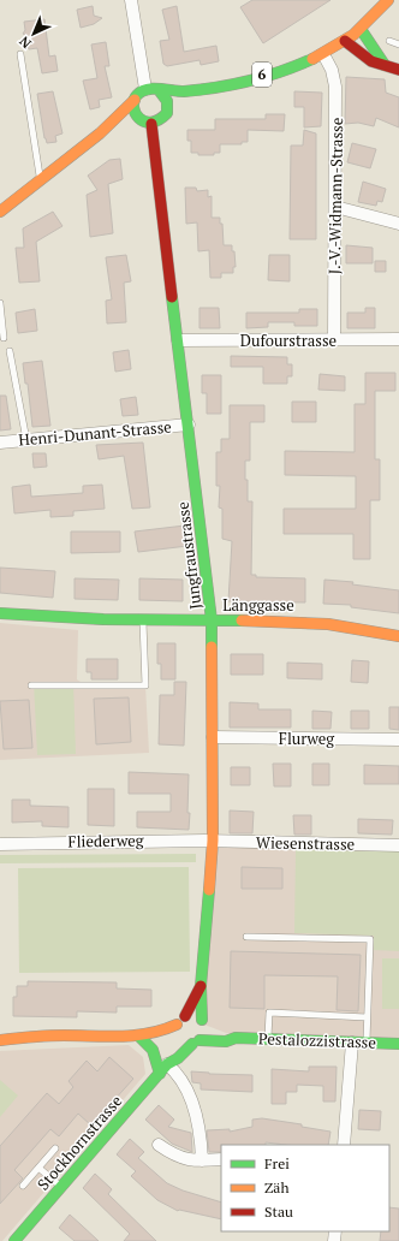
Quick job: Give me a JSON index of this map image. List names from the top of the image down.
{
  "streets": {
    "street": [
      "6",
      "J.-V.-Widmann-Strasse",
      "Dufourstrasse",
      "Henri-Dunant-Strasse",
      "Jungfraustrasse",
      "Länggasse",
      "Flurweg",
      "Fliederweg",
      "Wiesenstrasse",
      "Pestalozzistrasse",
      "Stockhornstrasse"
    ]
  },
  "crossings": [
    ["6", "J.-V.-Widmann-Strasse"],
    ["6", "Jungfraustrasse"],
    ["J.-V.-Widmann-Strasse", "Dufourstrasse"],
    ["Dufourstrasse", "Jungfraustrasse"],
    ["Henri-Dunant-Strasse", "Jungfraustrasse"],
    ["Jungfraustrasse", "Länggasse"],
    ["Jungfraustrasse", "Flurweg"],
    ["Jungfraustrasse", "Fliederweg"],
    ["Jungfraustrasse", "Wiesenstrasse"],
    ["Jungfraustrasse", "Pestalozzistrasse"],
    ["Jungfraustrasse", "Stockhornstrasse"],
    ["Fliederweg", "Wiesenstrasse"],
    ["Pestalozzistrasse", "Stockhornstrasse"]
  ],
  "legend": ["Frei", "Zäh", "Stau"],
  "north": "bottom left"
}
